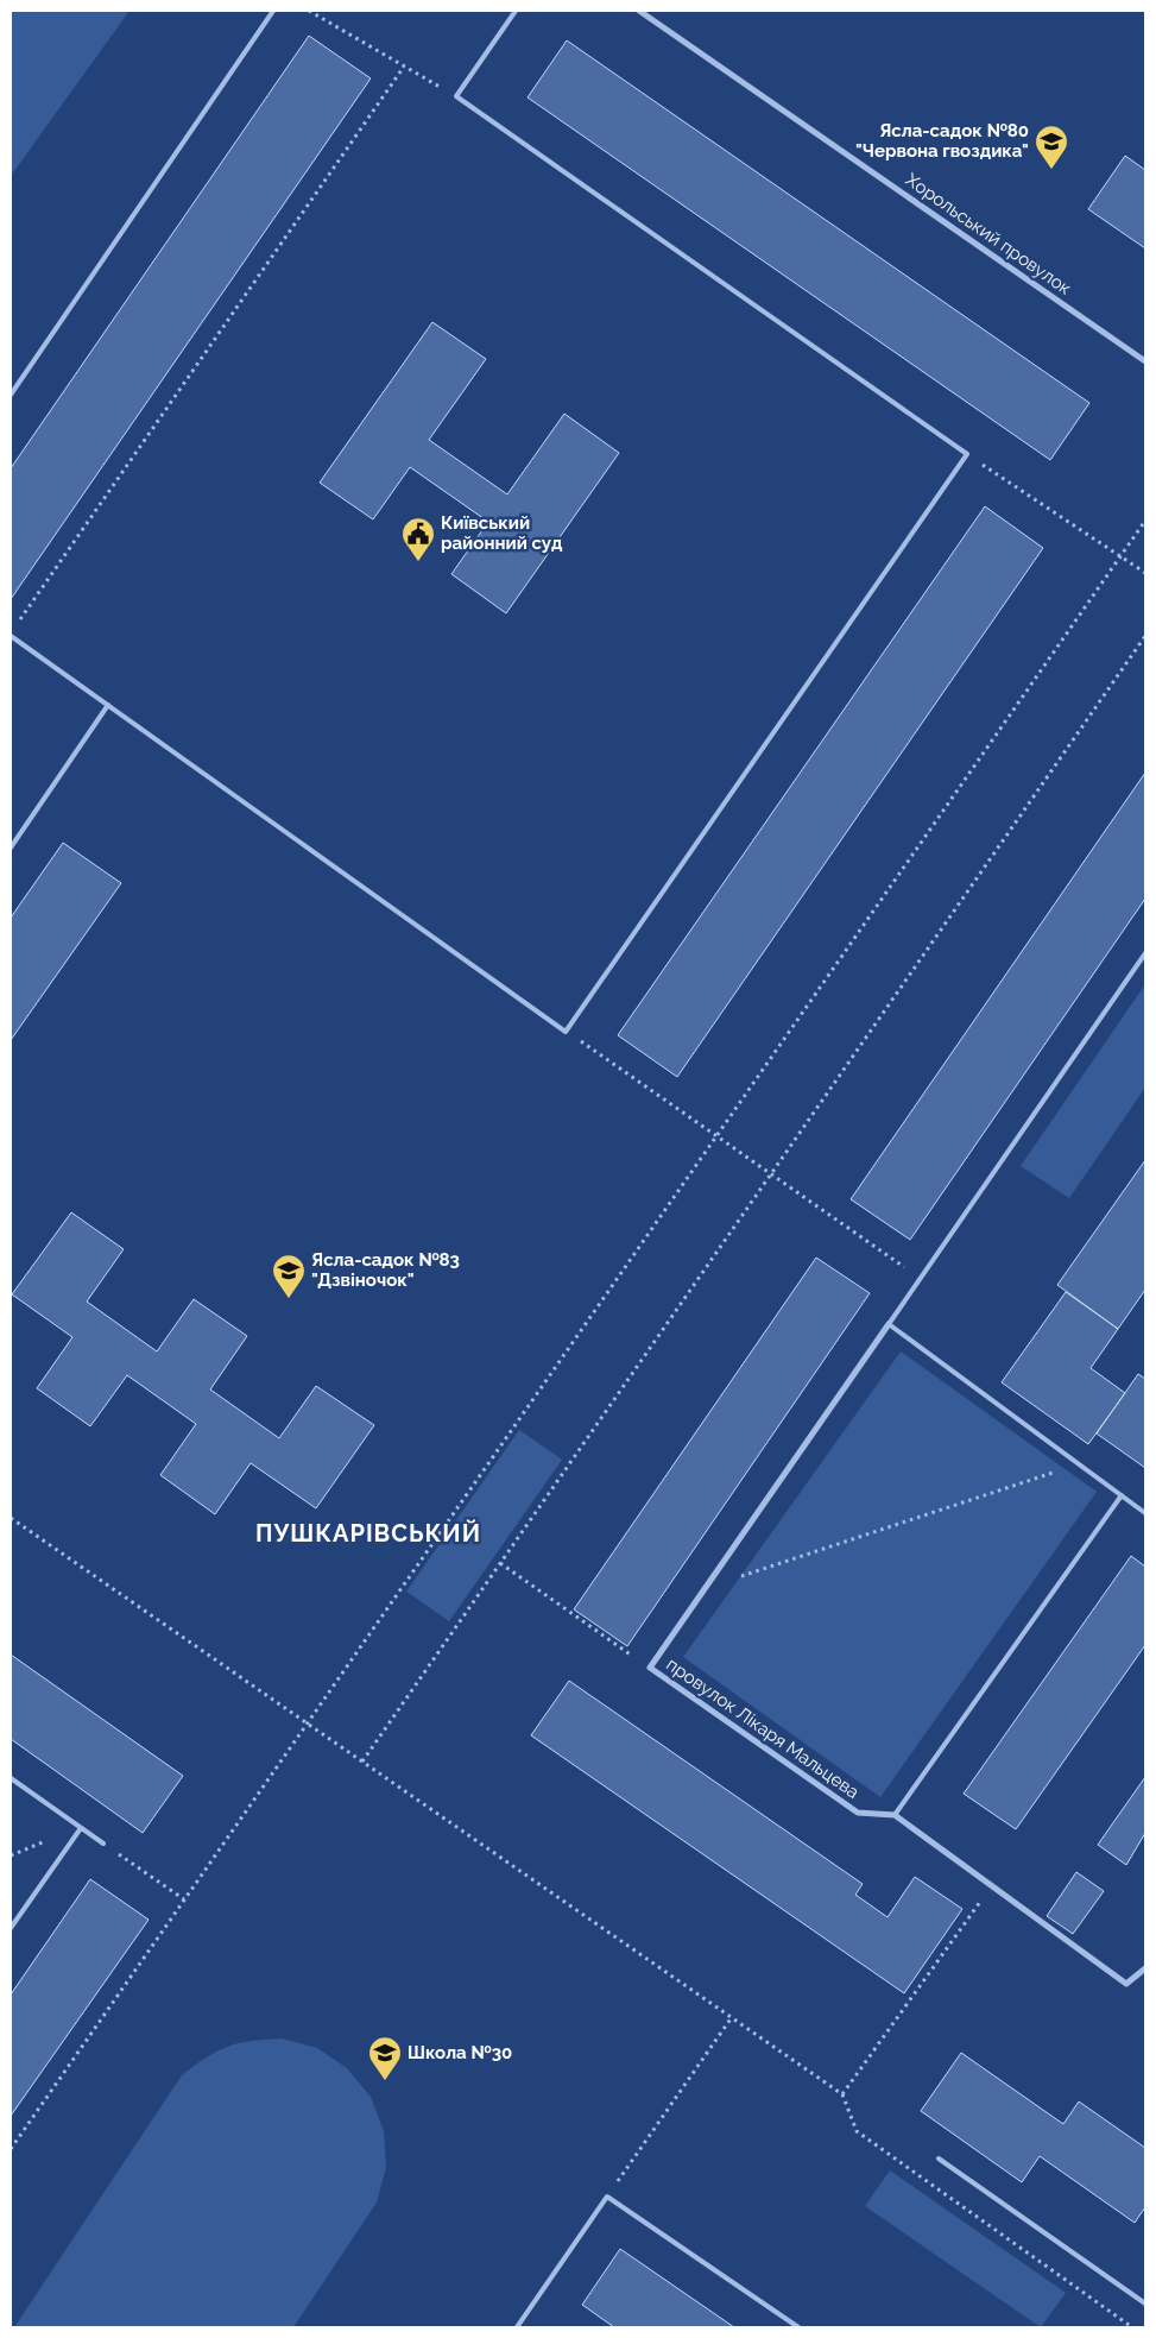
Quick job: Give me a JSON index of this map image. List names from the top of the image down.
{
  "streets": {
    "street": ["Хорольський провулок", "провулок Лікаря Мальцева"]
  },
  "districts": ["ПУШКАРІВСЬКИЙ"],
  "places": {
    "school or university": ["Ясла-садок №80 \"Червона гвоздика\"", "Ясла-садок №83 \"Дзвіночок\"", "Школа №30"],
    "public building": ["Київський районний суд"]
  }
}
